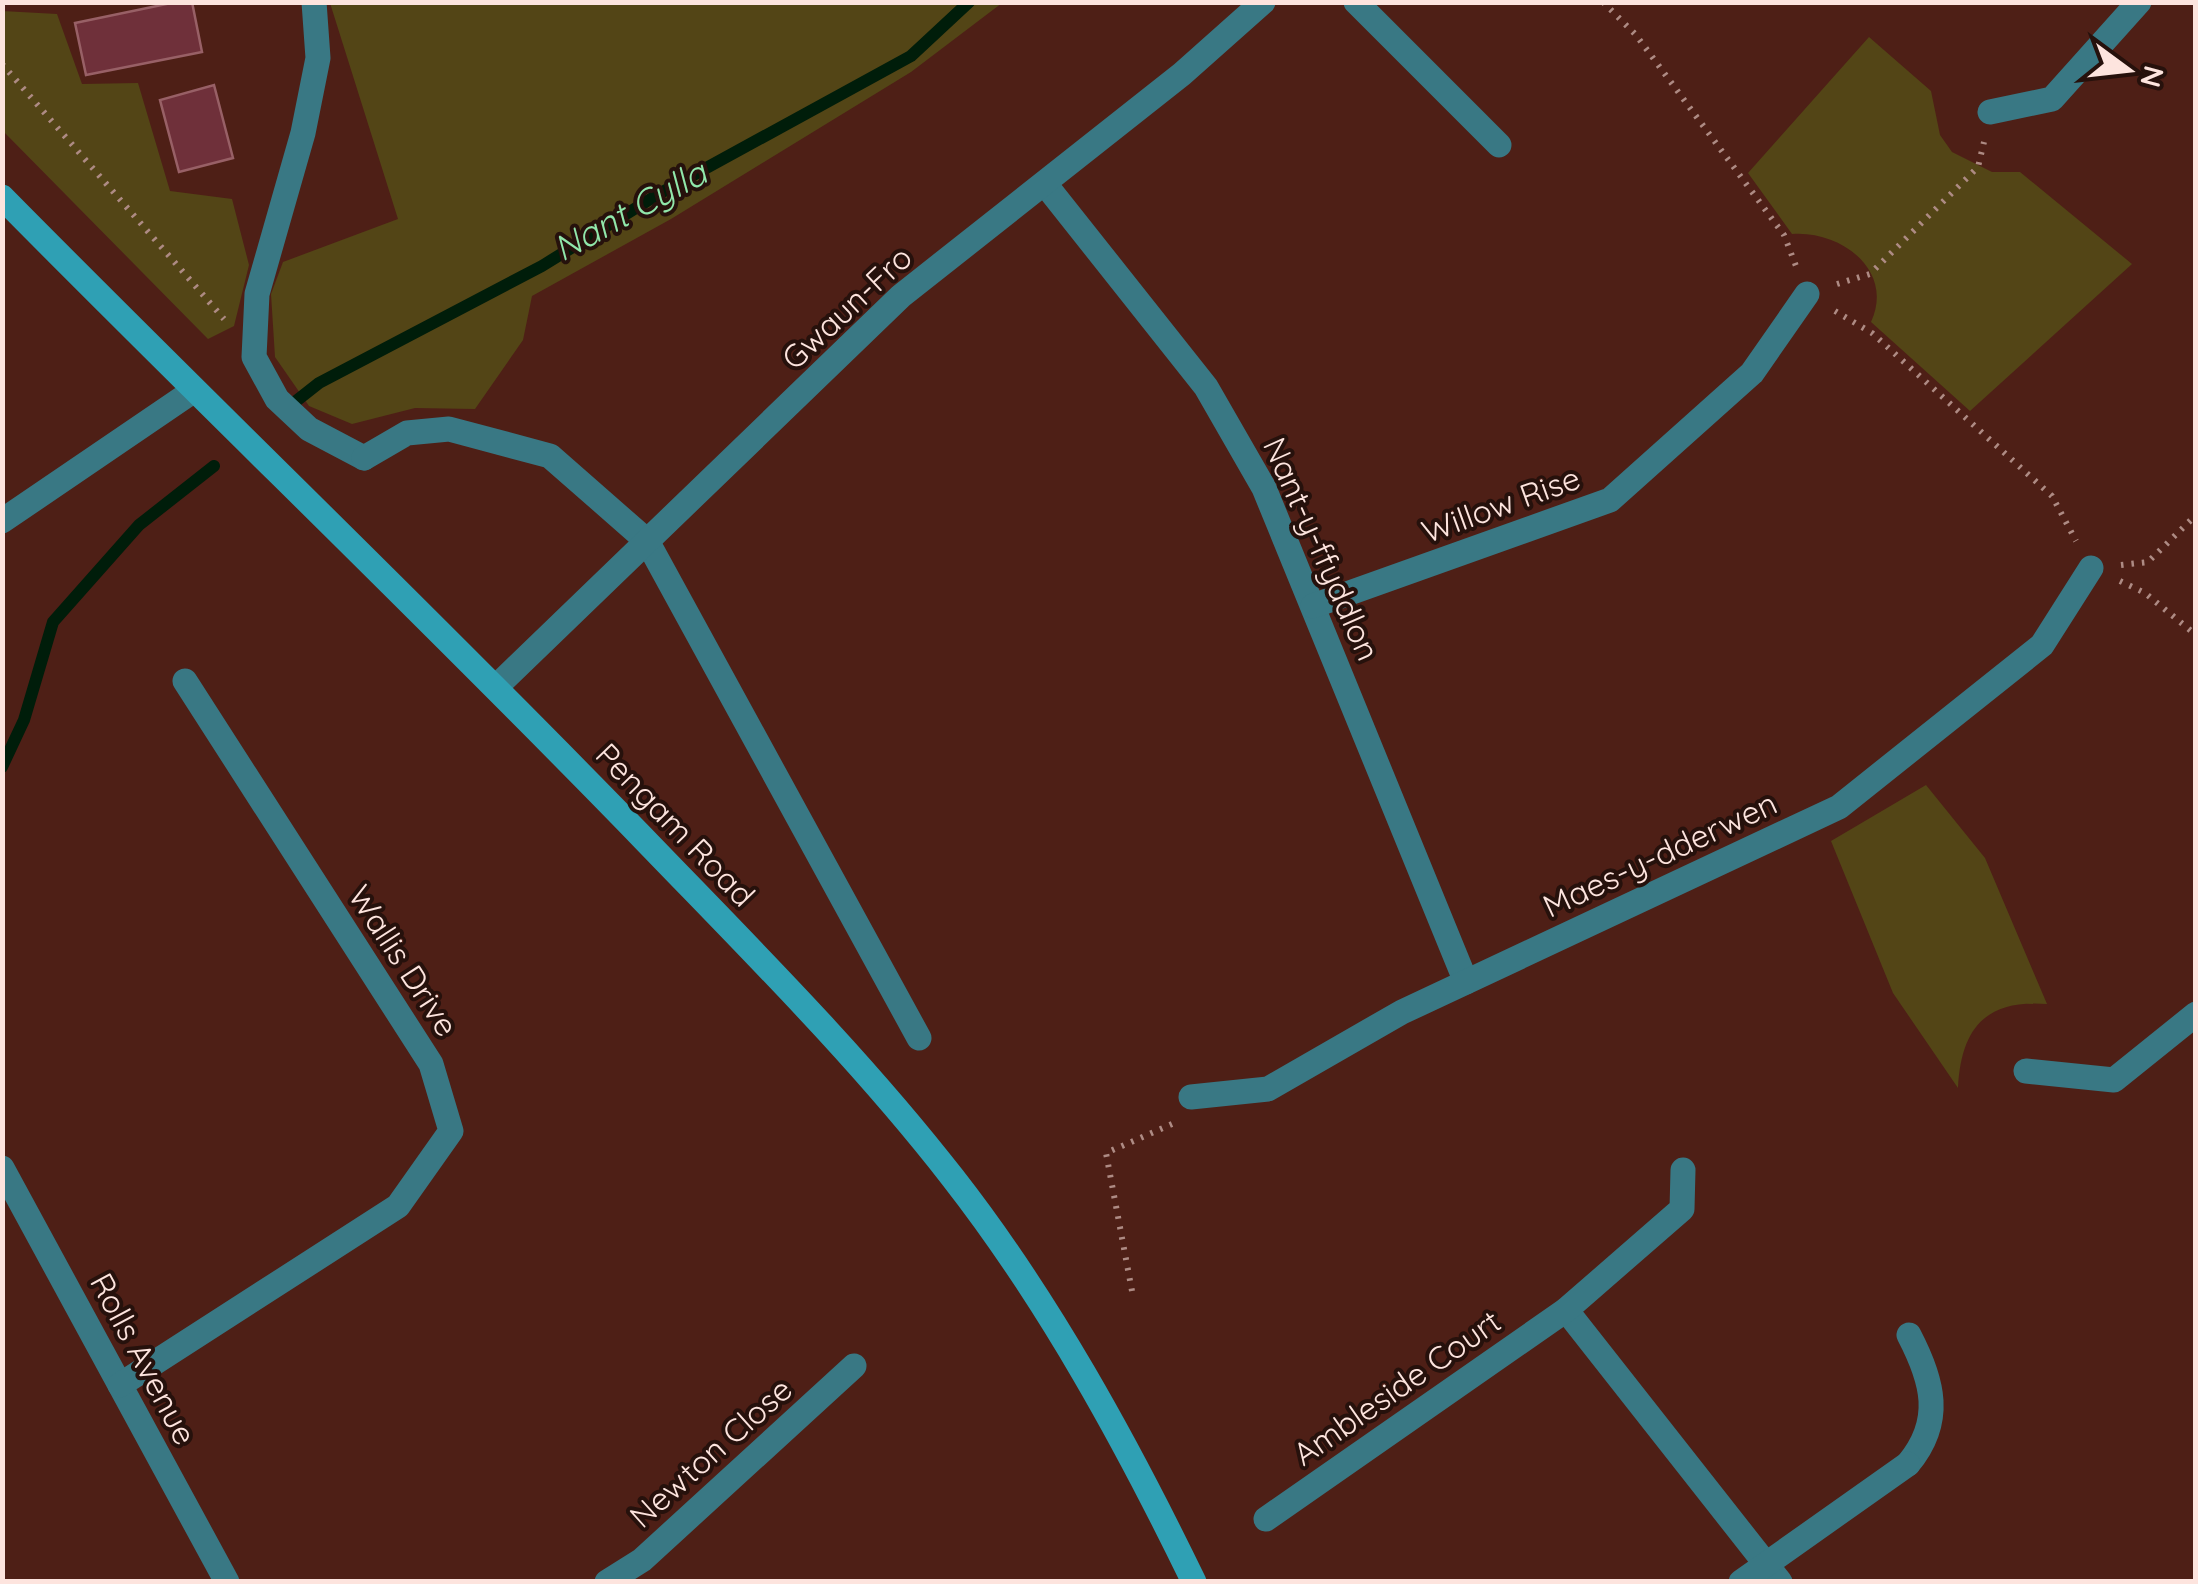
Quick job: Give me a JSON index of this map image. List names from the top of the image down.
{
  "streets": {
    "main road": ["Pengam Road"],
    "street": [
      "Gwaun-Fro",
      "Willow Rise",
      "Nant-y-ffyddlon",
      "Maes-y-dderwen",
      "Wallis Drive",
      "Rolls Avenue",
      "Ambleside Court",
      "Newton Close"
    ]
  },
  "crossings": [
    ["Gwaun-Fro", "Nant-y-ffyddlon"],
    ["Gwaun-Fro", "Pengam Road"],
    ["Willow Rise", "Nant-y-ffyddlon"],
    ["Nant-y-ffyddlon", "Maes-y-dderwen"],
    ["Wallis Drive", "Rolls Avenue"]
  ],
  "water": ["Nant Cylla"],
  "north": "right"
}
